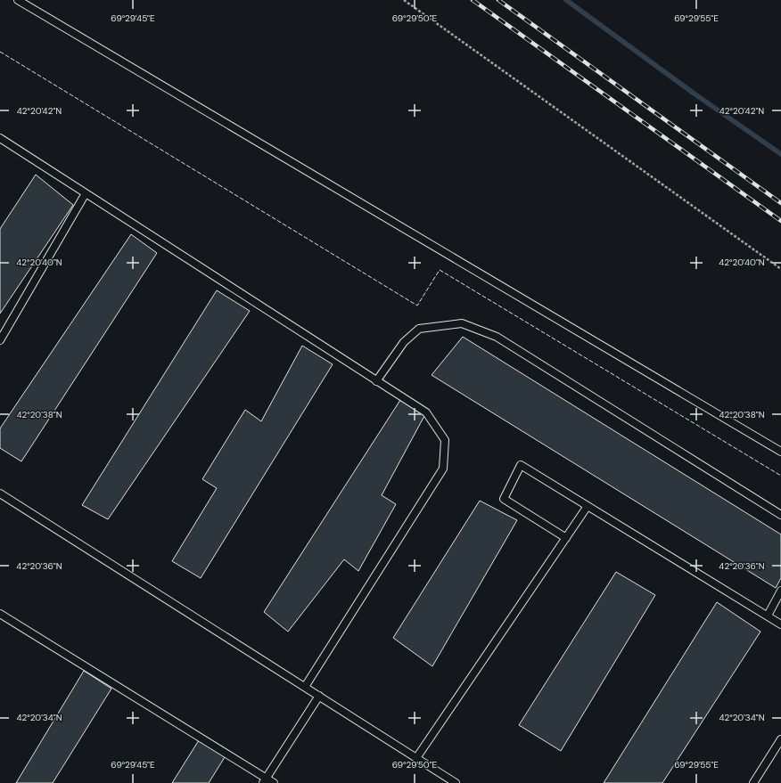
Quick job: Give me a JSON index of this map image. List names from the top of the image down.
{
  "coordinates": [
    "69°29'45\"E",
    "69°29'50\"E",
    "69°29'55\"E",
    "42°20'42\"N",
    "42°20'40\"N",
    "42°20'38\"N",
    "42°20'36\"N",
    "42°20'34\"N"
  ]
}
